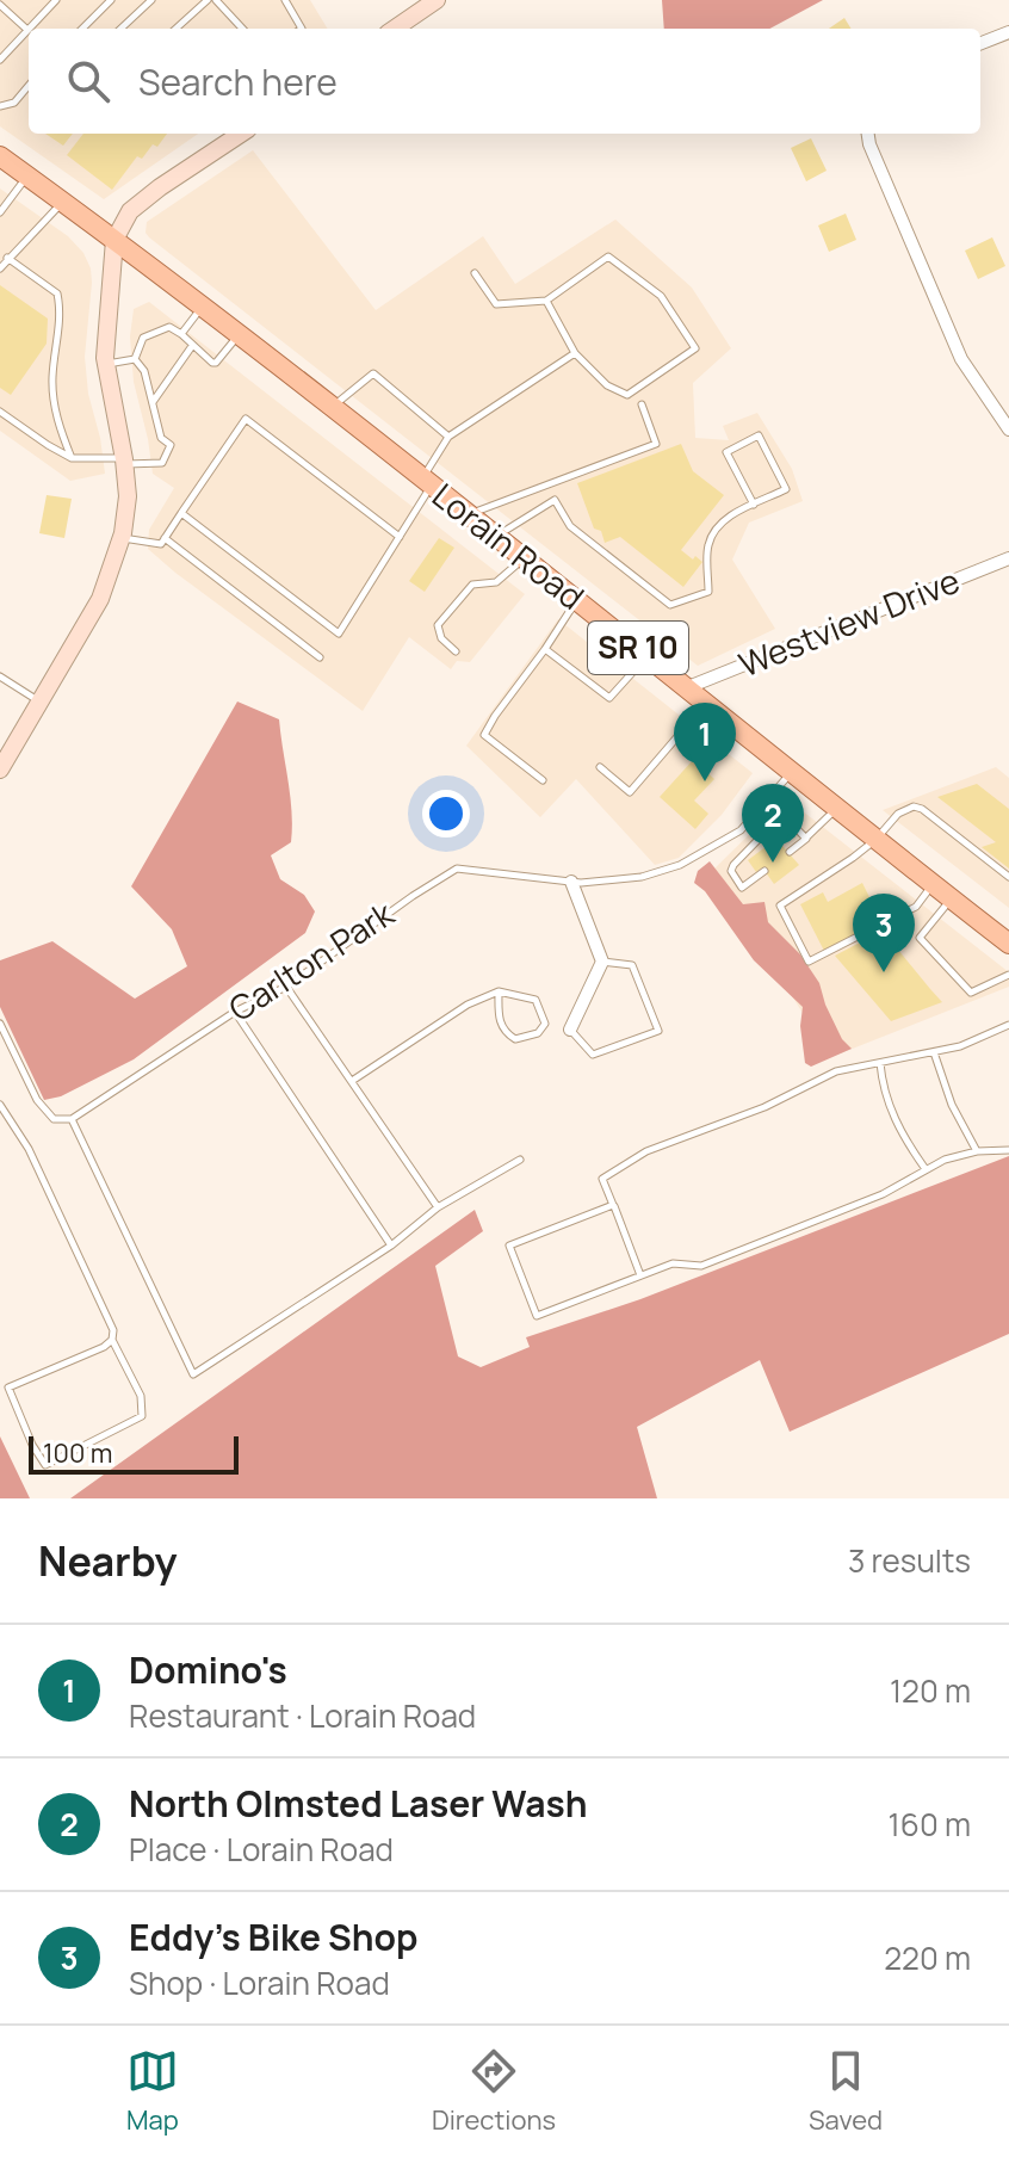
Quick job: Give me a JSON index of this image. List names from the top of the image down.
{
  "streets": {
    "main road": ["Lorain Road", "SR 10"],
    "street": ["Westview Drive"],
    "lane": ["Carlton Park"]
  },
  "crossings": [
    ["Lorain Road", "Westview Drive"],
    ["Lorain Road", "Carlton Park"]
  ],
  "scale_bar": "100 m",
  "page": {
    "search": "Search here",
    "pins": ["1", "2", "3"],
    "scale": "100 m",
    "heading": ["Nearby", "3 results"],
    "list": [
      {
        "mark": "1",
        "name": "Domino's",
        "note": "Restaurant · Lorain Road",
        "value": "120 m"
      },
      {
        "mark": "2",
        "name": "North Olmsted Laser Wash",
        "note": "Place · Lorain Road",
        "value": "160 m"
      },
      {
        "mark": "3",
        "name": "Eddy's Bike Shop",
        "note": "Shop · Lorain Road",
        "value": "220 m"
      }
    ],
    "nav": ["Map", "Directions", "Saved"]
  }
}
